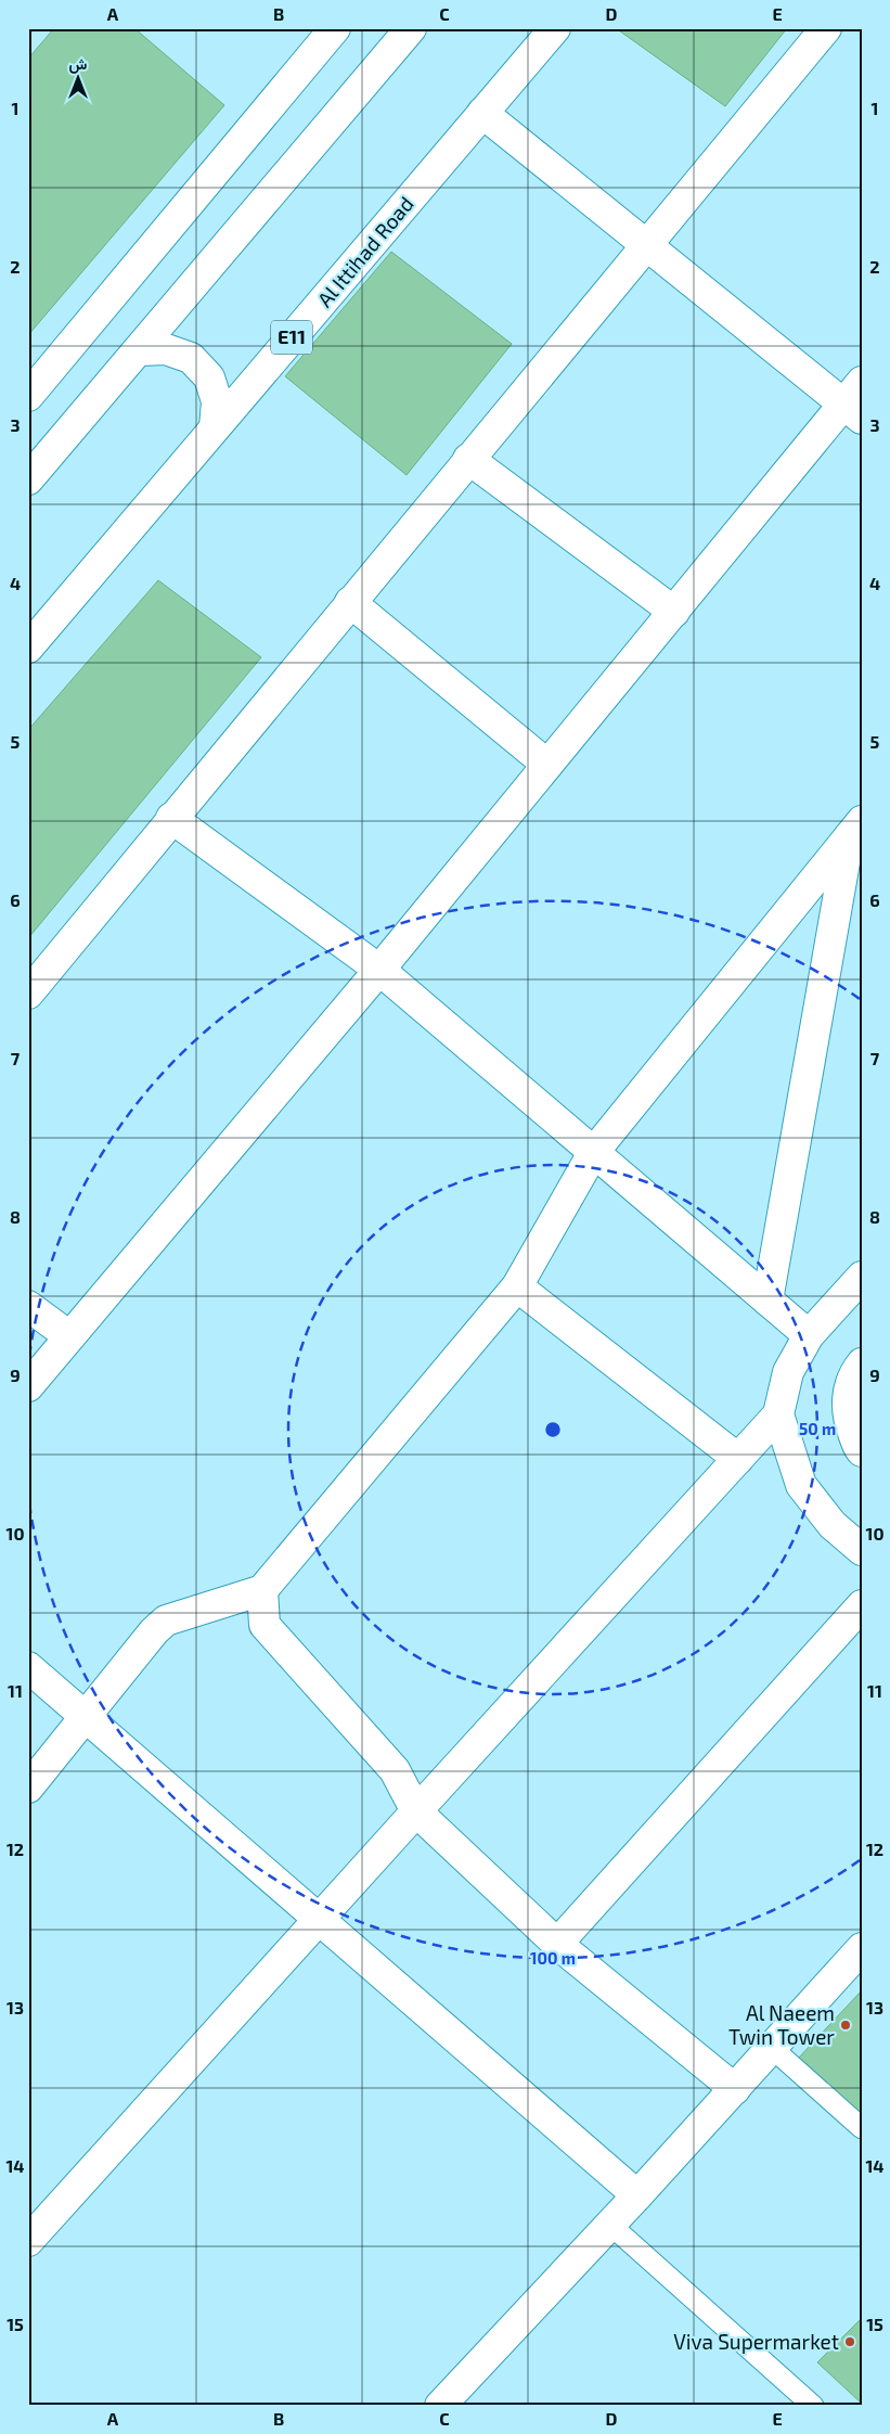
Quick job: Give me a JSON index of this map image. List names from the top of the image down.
{
  "streets": {
    "street": ["Al Ittihad Road", "E11"]
  },
  "places": ["Al Naeem Twin Tower", "Viva Supermarket"],
  "north": "top",
  "grid": {
    "columns": [
      "A",
      "B",
      "C",
      "D",
      "E"
    ],
    "rows": [
      "1",
      "2",
      "3",
      "4",
      "5",
      "6",
      "7",
      "8",
      "9",
      "10",
      "11",
      "12",
      "13",
      "14",
      "15"
    ]
  },
  "rings": ["50 m", "100 m"]
}
